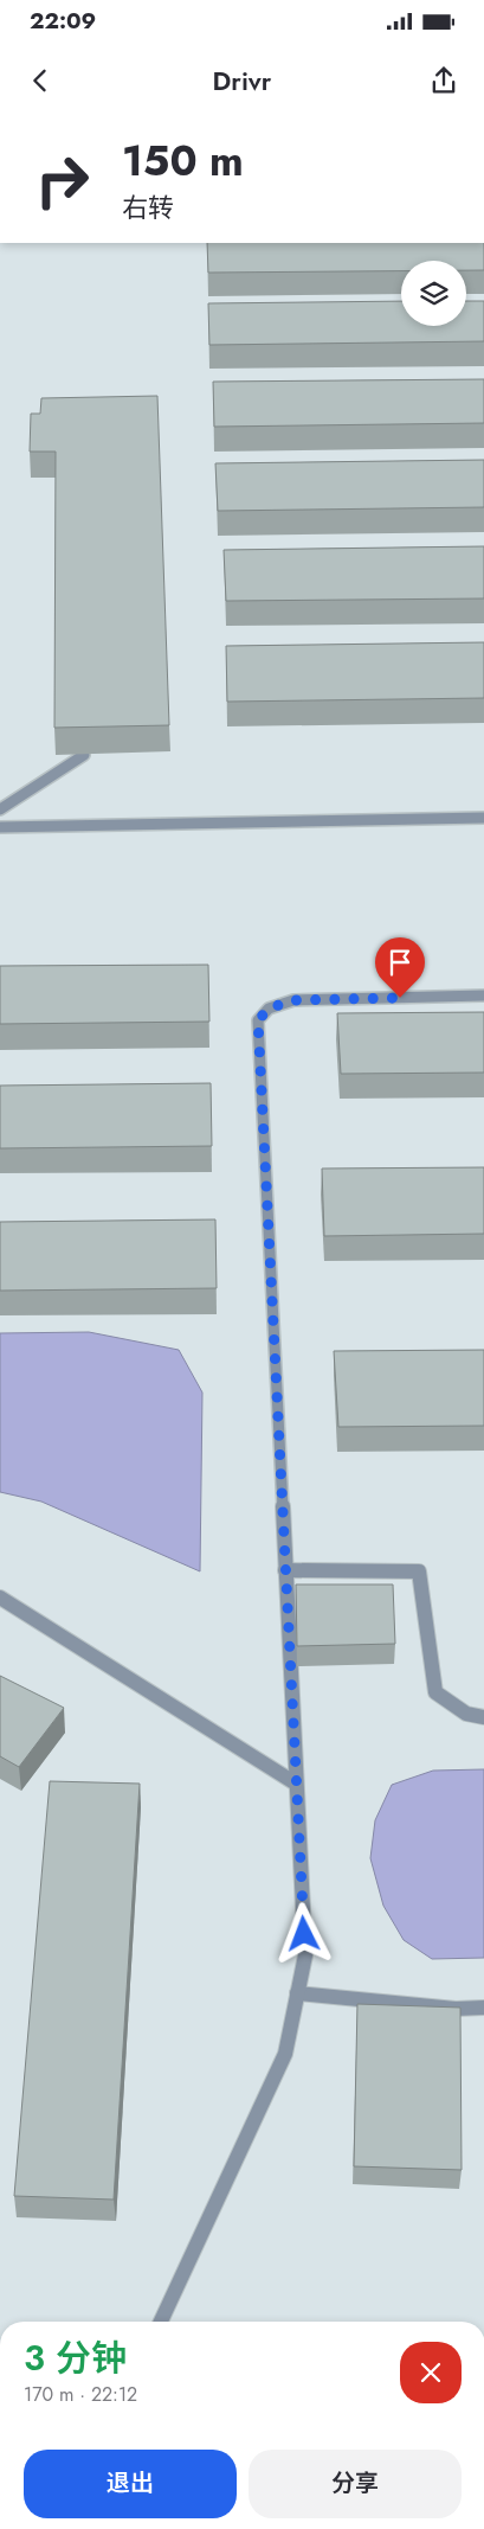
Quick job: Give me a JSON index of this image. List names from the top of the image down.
{
  "page": {
    "status": "22:09",
    "header": "Drivr",
    "turn": ["150 m", "右转"],
    "heading": ["3 分钟", "170 m · 22:12"],
    "buttons": ["退出", "分享"]
  }
}
